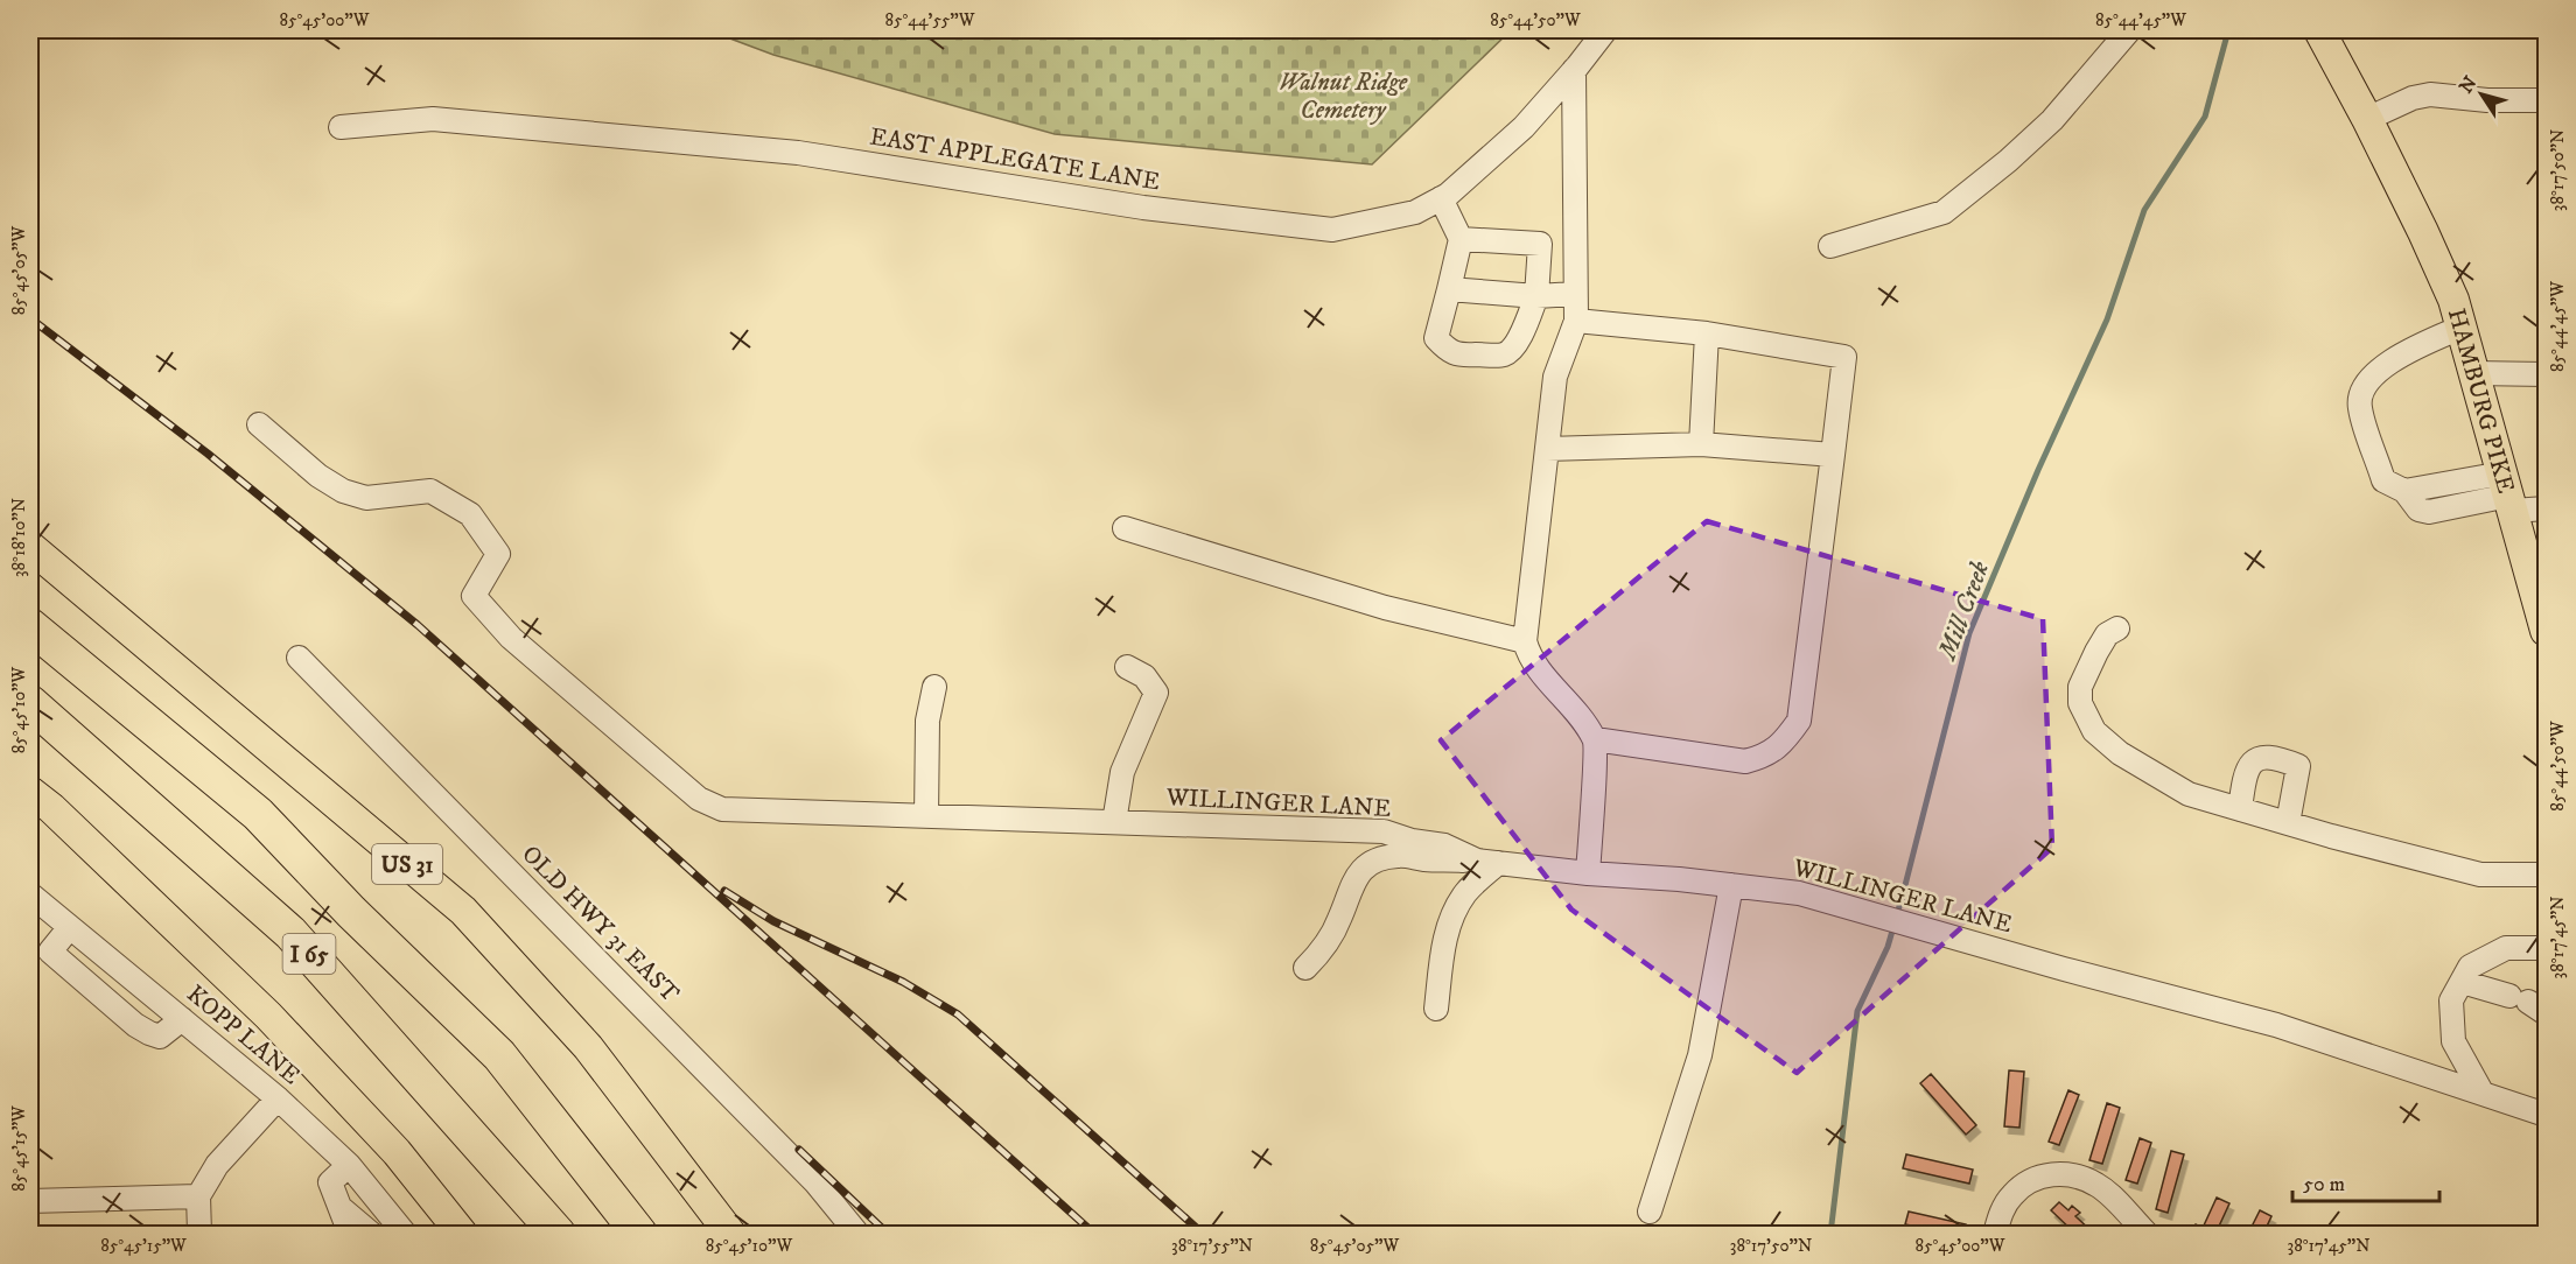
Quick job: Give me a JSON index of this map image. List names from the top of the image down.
{
  "streets": {
    "highway": ["I 65"],
    "main road": ["HAMBURG PIKE", "US 31"],
    "street": [
      "EAST APPLEGATE LANE",
      "WILLINGER LANE",
      "OLD HWY 31 EAST",
      "KOPP LANE"
    ]
  },
  "water": ["Mill Creek"],
  "parks": ["Walnut Ridge Cemetery"],
  "scale_bar": "50 m",
  "north": "top left",
  "coordinates": [
    "85°45'00\"W",
    "85°44'55\"W",
    "85°44'50\"W",
    "85°44'45\"W",
    "38°17'50\"N",
    "85°45'05\"W",
    "38°18'10\"N",
    "85°45'10\"W",
    "38°17'45\"N",
    "85°45'15\"W",
    "38°17'55\"N"
  ]
}
